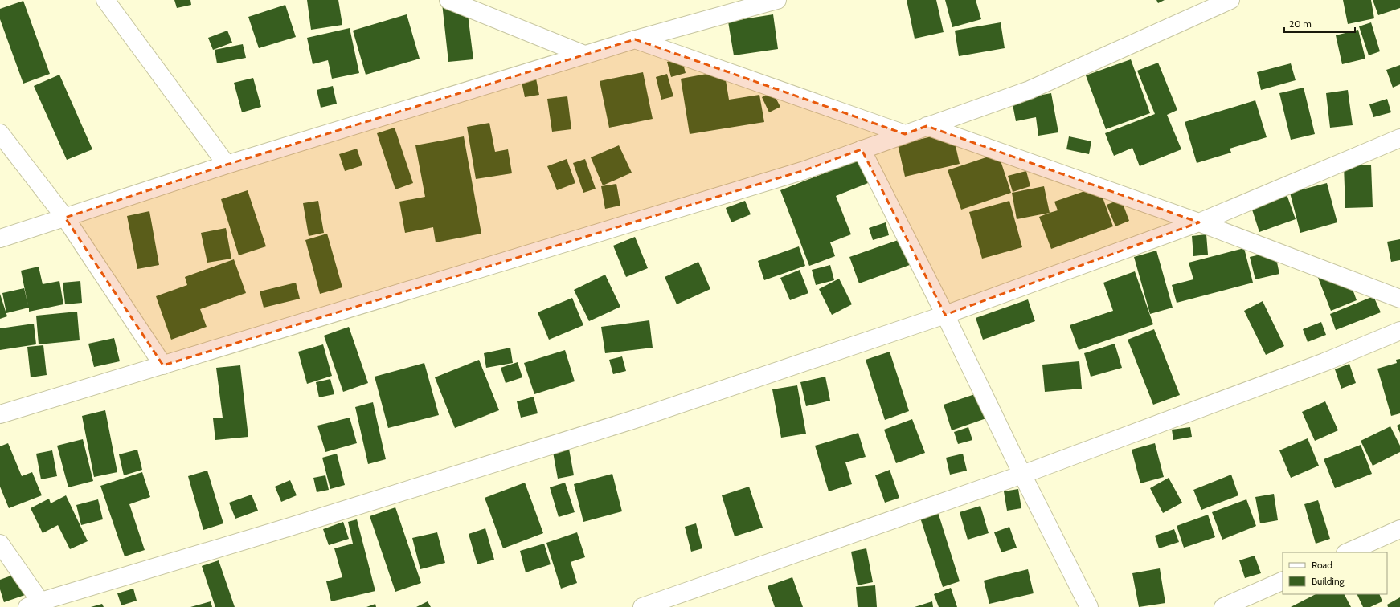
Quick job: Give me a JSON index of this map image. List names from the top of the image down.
{
  "legend": ["Road", "Building"],
  "scale_bar": "20 m"
}
